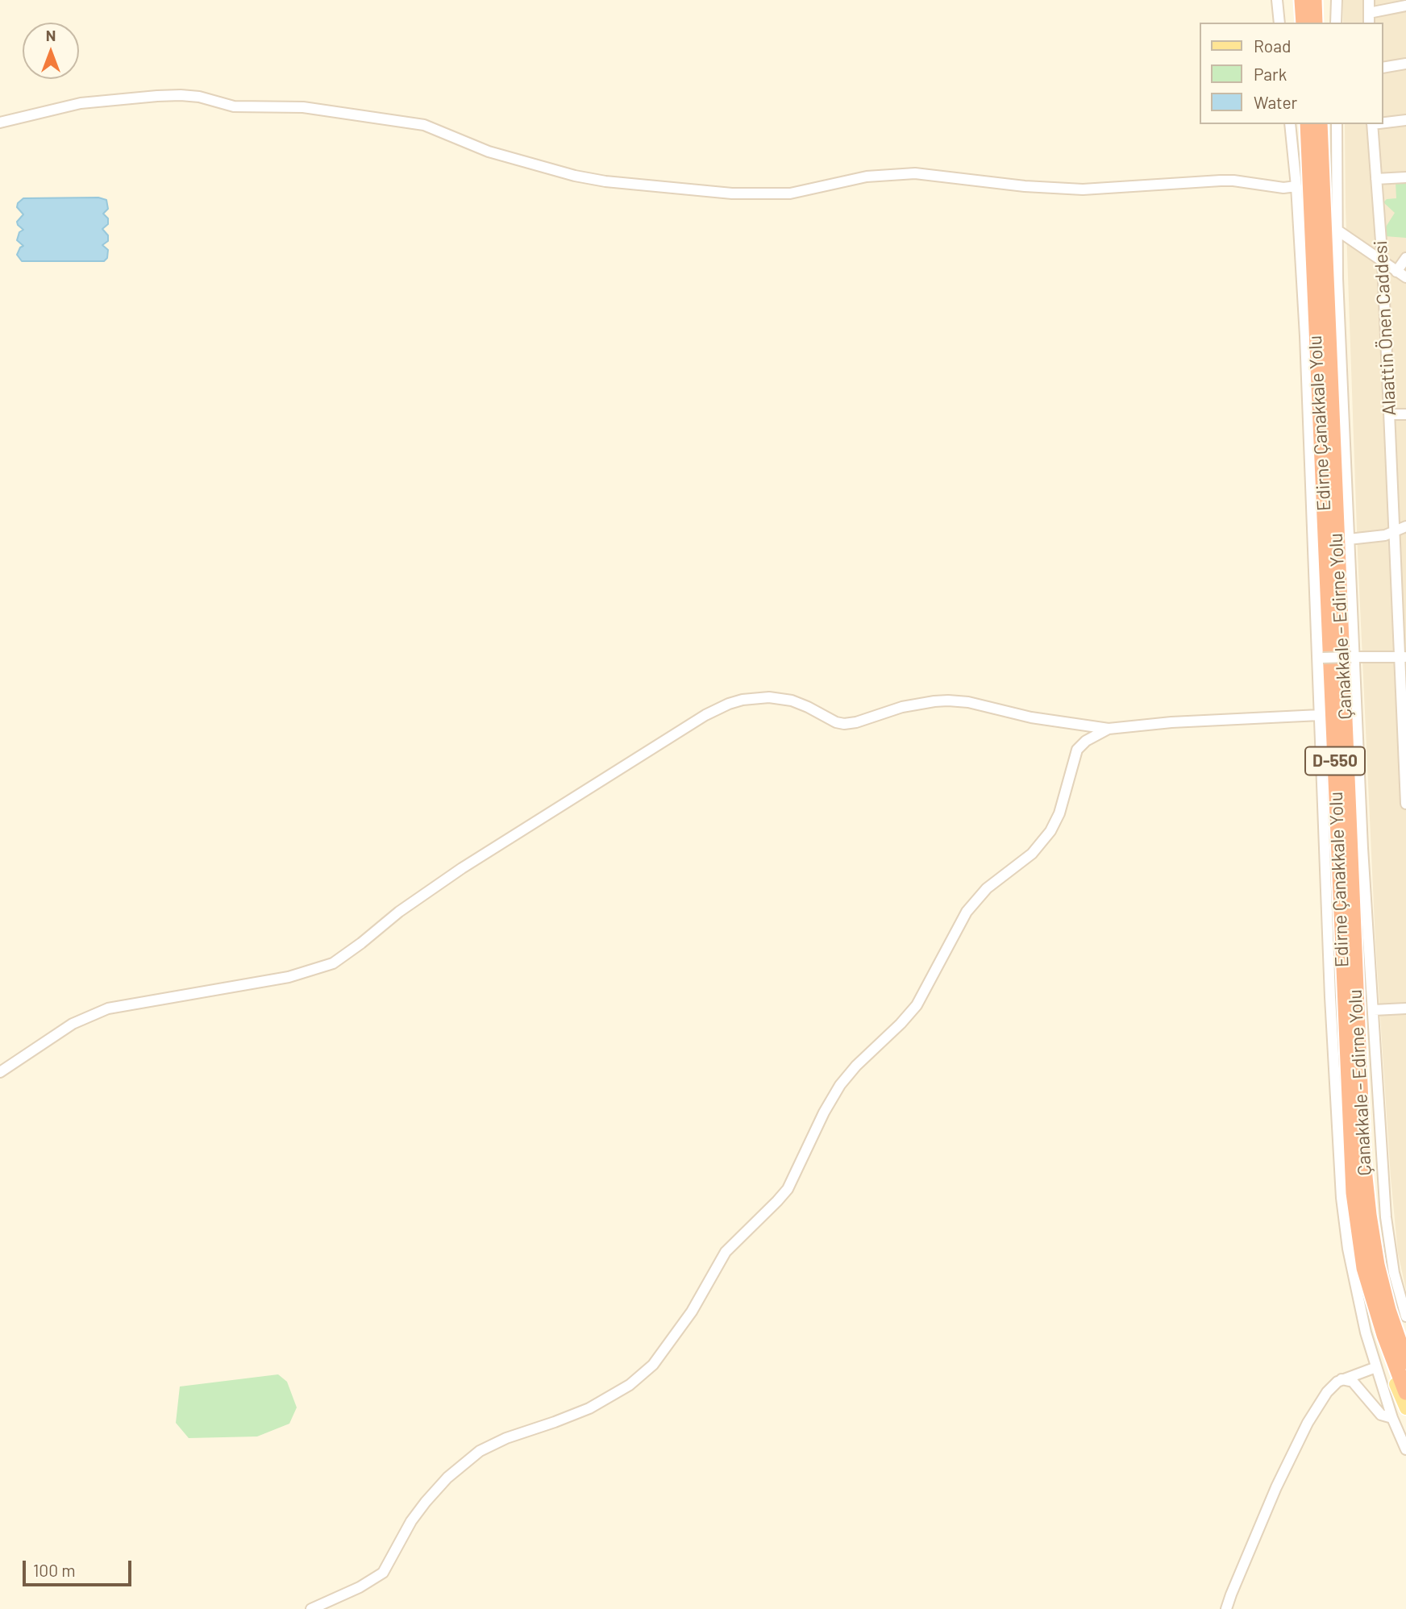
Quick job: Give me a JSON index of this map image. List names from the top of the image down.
{
  "streets": {
    "highway": ["Edirne Çanakkale Yolu", "Çanakkale - Edirne Yolu", "D-550"],
    "street": ["Alaattin Önen Caddesi"]
  },
  "crossings": [
    ["Edirne Çanakkale Yolu", "Çanakkale - Edirne Yolu"]
  ],
  "legend": ["Road", "Park", "Water"],
  "scale_bar": "100 m",
  "north": "top"
}
